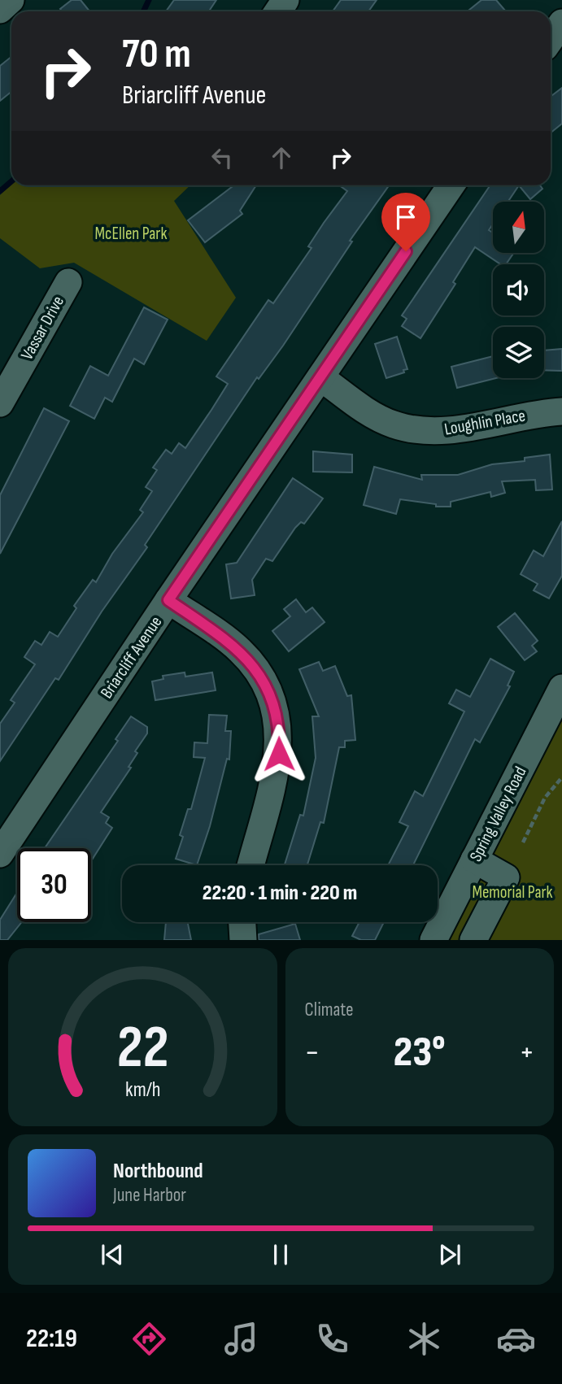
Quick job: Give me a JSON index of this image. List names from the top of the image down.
{
  "streets": {
    "street": [
      "Vassar Drive",
      "Loughlin Place",
      "Briarcliff Avenue",
      "Spring Valley Road"
    ]
  },
  "crossings": [
    ["Loughlin Place", "Briarcliff Avenue"]
  ],
  "parks": ["McEllen Park", "Memorial Park"],
  "north": "top",
  "page": {
    "turn": ["70 m", "Briarcliff Avenue"],
    "limit": "30",
    "trip": "22:20 · 1 min · 220 m",
    "tile": "Climate",
    "heat": ["−", "23°", "+"],
    "song": ["Northbound", "June Harbor"],
    "tabs": "22:19",
    "gauge": ["22", "km/h"]
  }
}
